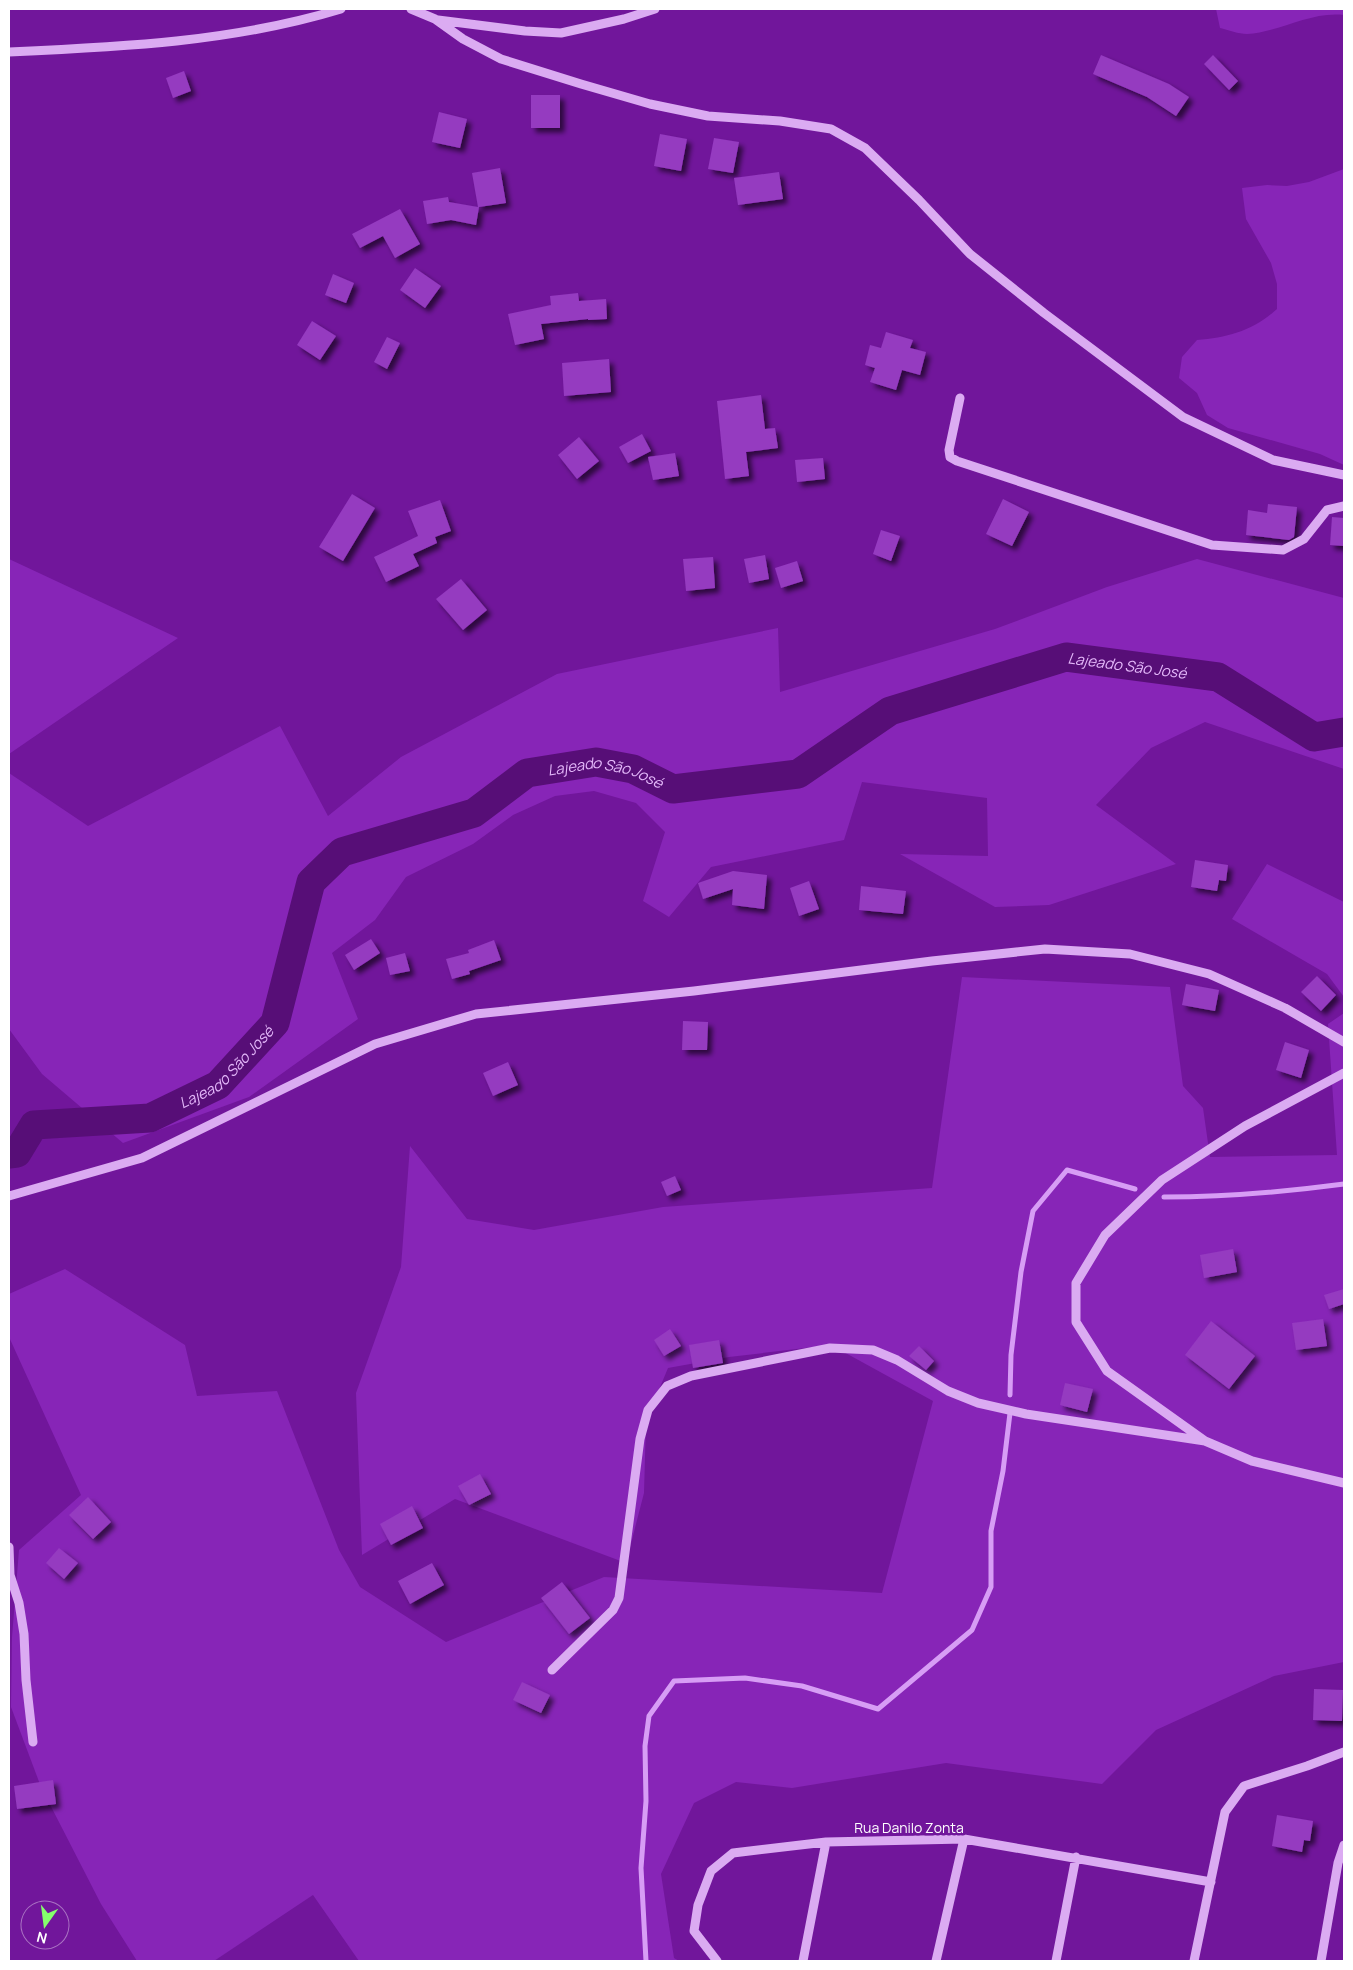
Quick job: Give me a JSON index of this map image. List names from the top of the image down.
{
  "streets": {
    "street": ["Rua Danilo Zonta"]
  },
  "water": ["Lajeado São José"],
  "north": "bottom"
}
